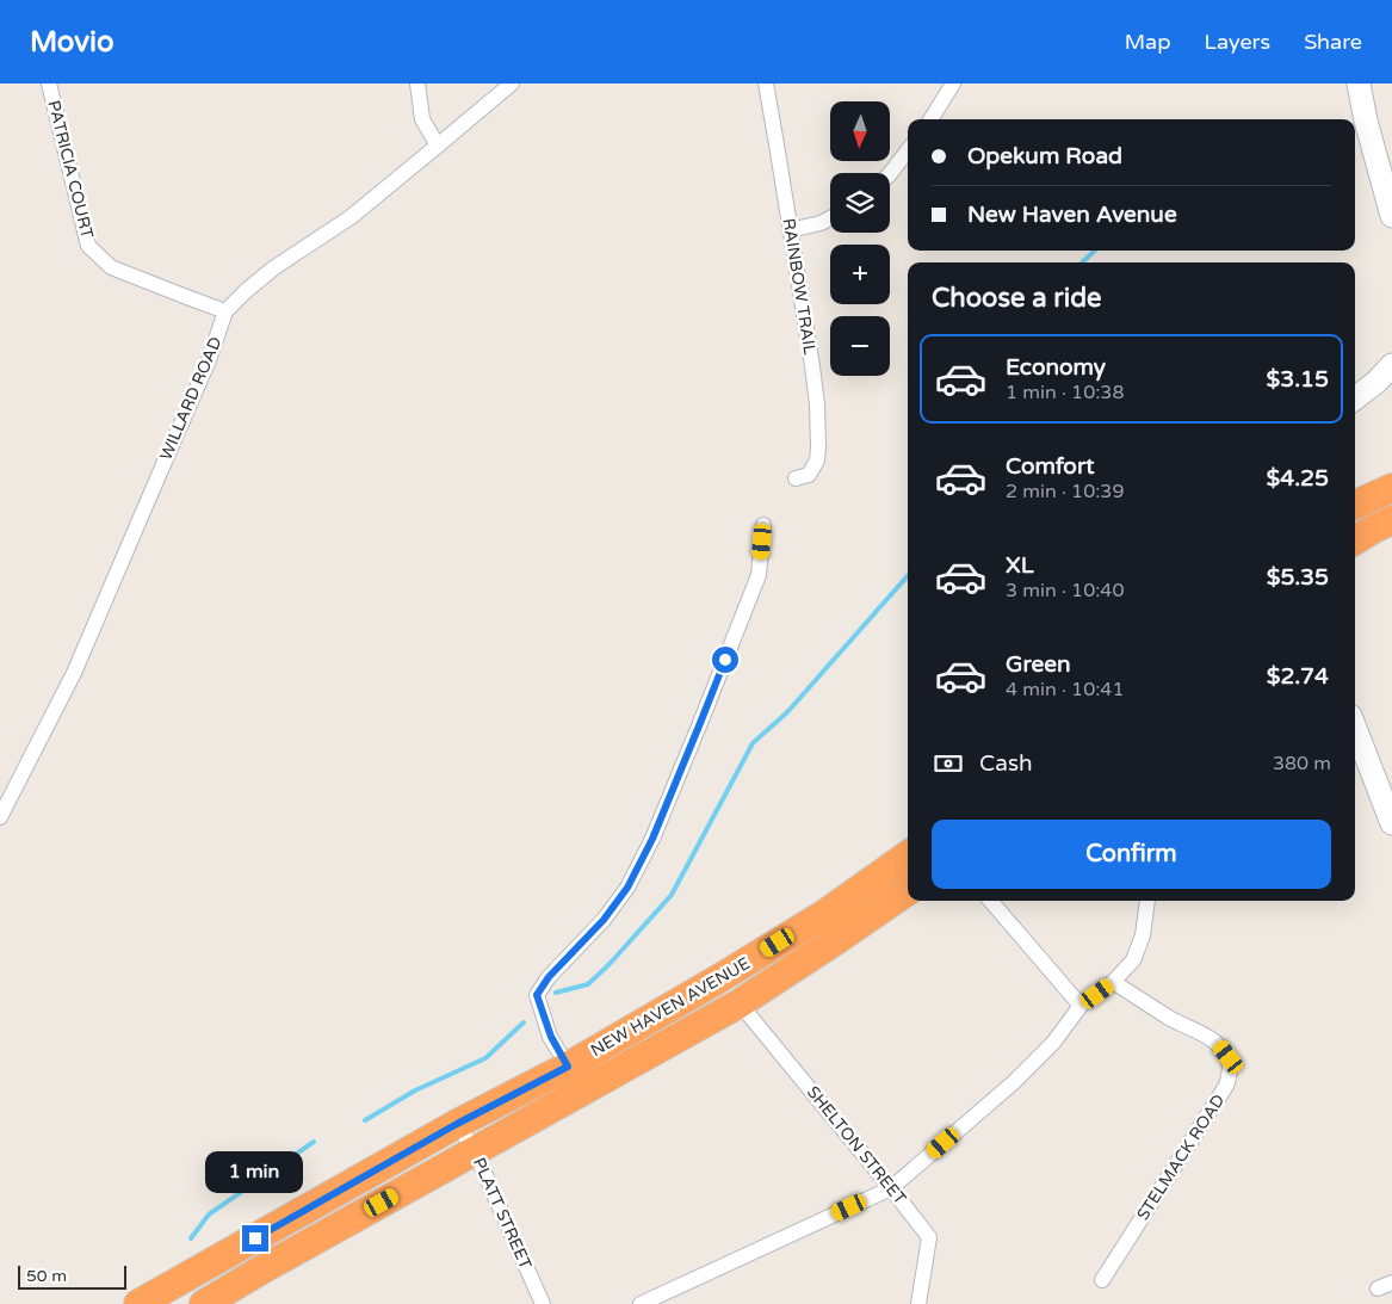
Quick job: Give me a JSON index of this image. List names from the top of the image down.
{
  "streets": {
    "highway": ["NEW HAVEN AVENUE"],
    "street": [
      "PATRICIA COURT",
      "RAINBOW TRAIL",
      "WILLARD ROAD",
      "SHELTON STREET",
      "STELMACK ROAD",
      "PLATT STREET"
    ]
  },
  "crossings": [
    ["PATRICIA COURT", "WILLARD ROAD"],
    ["NEW HAVEN AVENUE", "SHELTON STREET"],
    ["NEW HAVEN AVENUE", "PLATT STREET"]
  ],
  "scale_bar": "50 m",
  "north": "bottom",
  "page": {
    "header": "Movio",
    "nav": ["Map", "Layers", "Share"],
    "map_buttons": ["+", "−"],
    "banner": ["Opekum Road", "New Haven Avenue"],
    "heading": "Choose a ride",
    "list": [
      {
        "name": "Economy",
        "note": "1 min · 10:38",
        "value": "$3.15"
      },
      {
        "name": "Comfort",
        "note": "2 min · 10:39",
        "value": "$4.25"
      },
      {
        "name": "XL",
        "note": "3 min · 10:40",
        "value": "$5.35"
      },
      {
        "name": "Green",
        "note": "4 min · 10:41",
        "value": "$2.74"
      }
    ],
    "pay": ["Cash", "380 m"],
    "buttons": "Confirm",
    "bubble": "1 min",
    "scale": "50 m"
  }
}
